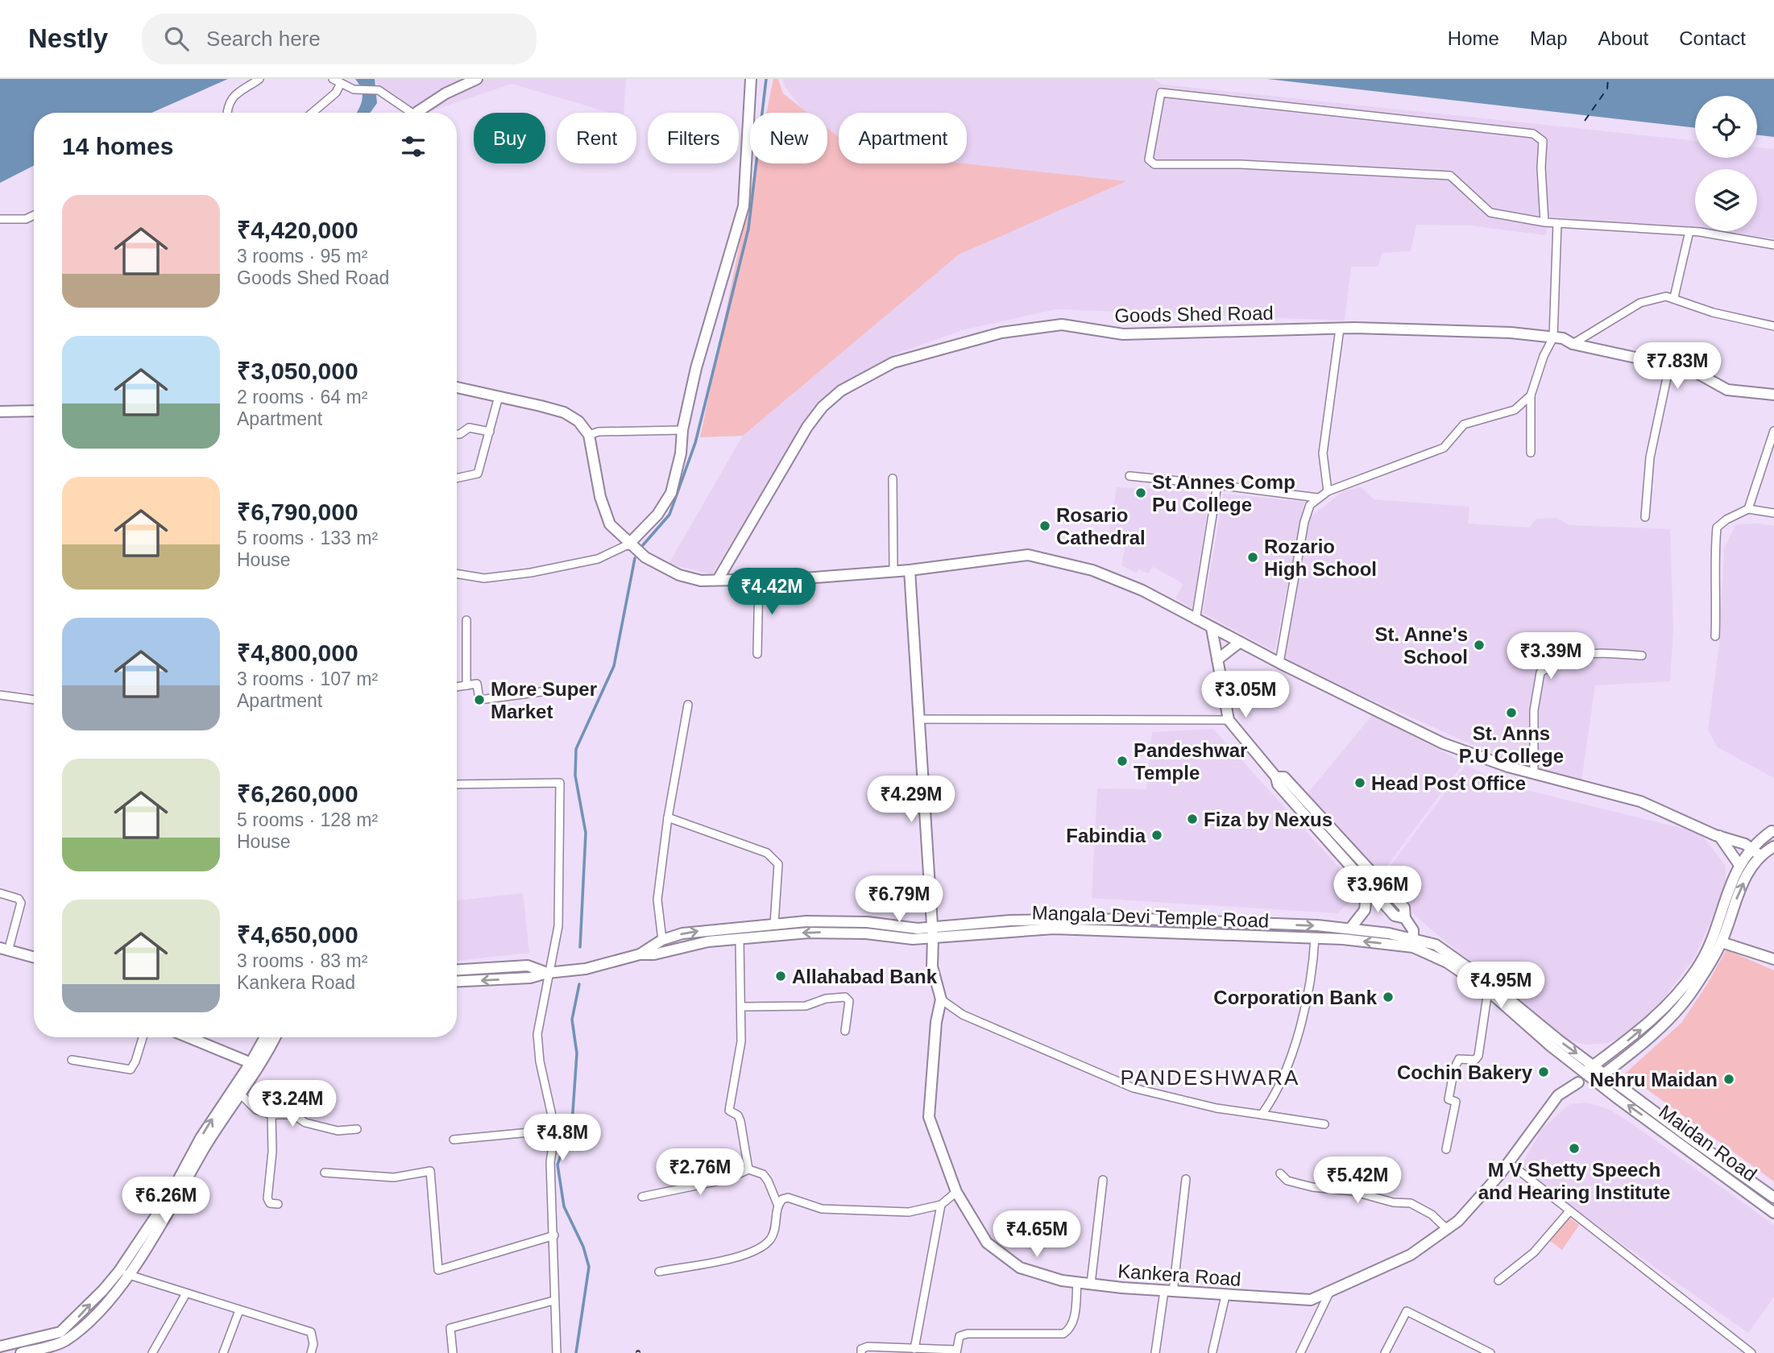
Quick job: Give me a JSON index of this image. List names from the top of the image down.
{
  "streets": {
    "street": [
      "Goods Shed Road",
      "Mangala Devi Temple Road",
      "Maidan Road",
      "Kankera Road"
    ]
  },
  "crossings": [
    ["Mangala Devi Temple Road", "Maidan Road"]
  ],
  "districts": ["PANDESHWARA"],
  "places": [
    "St Annes Comp Pu College",
    "Rosario Cathedral",
    "Rozario High School",
    "St. Anne's School",
    "More Super Market",
    "St. Anns P.U College",
    "Pandeshwar Temple",
    "Head Post Office",
    "Fiza by Nexus",
    "Fabindia",
    "Allahabad Bank",
    "Corporation Bank",
    "Cochin Bakery",
    "Nehru Maidan",
    "M V Shetty Speech and Hearing Institute"
  ],
  "page": {
    "header": "Nestly",
    "search": "Search here",
    "nav": [
      "Home",
      "Map",
      "About",
      "Contact"
    ],
    "chip": [
      "Buy",
      "Rent",
      "Filters",
      "New",
      "Apartment"
    ],
    "heading": "14 homes",
    "list": [
      {
        "name": "₹4,420,000",
        "note": "3 rooms · 95 m² · Goods Shed Road"
      },
      {
        "name": "₹3,050,000",
        "note": "2 rooms · 64 m² · Apartment"
      },
      {
        "name": "₹6,790,000",
        "note": "5 rooms · 133 m² · House"
      },
      {
        "name": "₹4,800,000",
        "note": "3 rooms · 107 m² · Apartment"
      },
      {
        "name": "₹6,260,000",
        "note": "5 rooms · 128 m² · House"
      },
      {
        "name": "₹4,650,000",
        "note": "3 rooms · 83 m² · Kankera Road"
      }
    ],
    "price": [
      "₹7.83M",
      "₹4.42M",
      "₹3.39M",
      "₹3.05M",
      "₹4.29M",
      "₹3.96M",
      "₹6.79M",
      "₹4.95M",
      "₹3.24M",
      "₹4.8M",
      "₹2.76M",
      "₹5.42M",
      "₹6.26M",
      "₹4.65M"
    ]
  }
}
